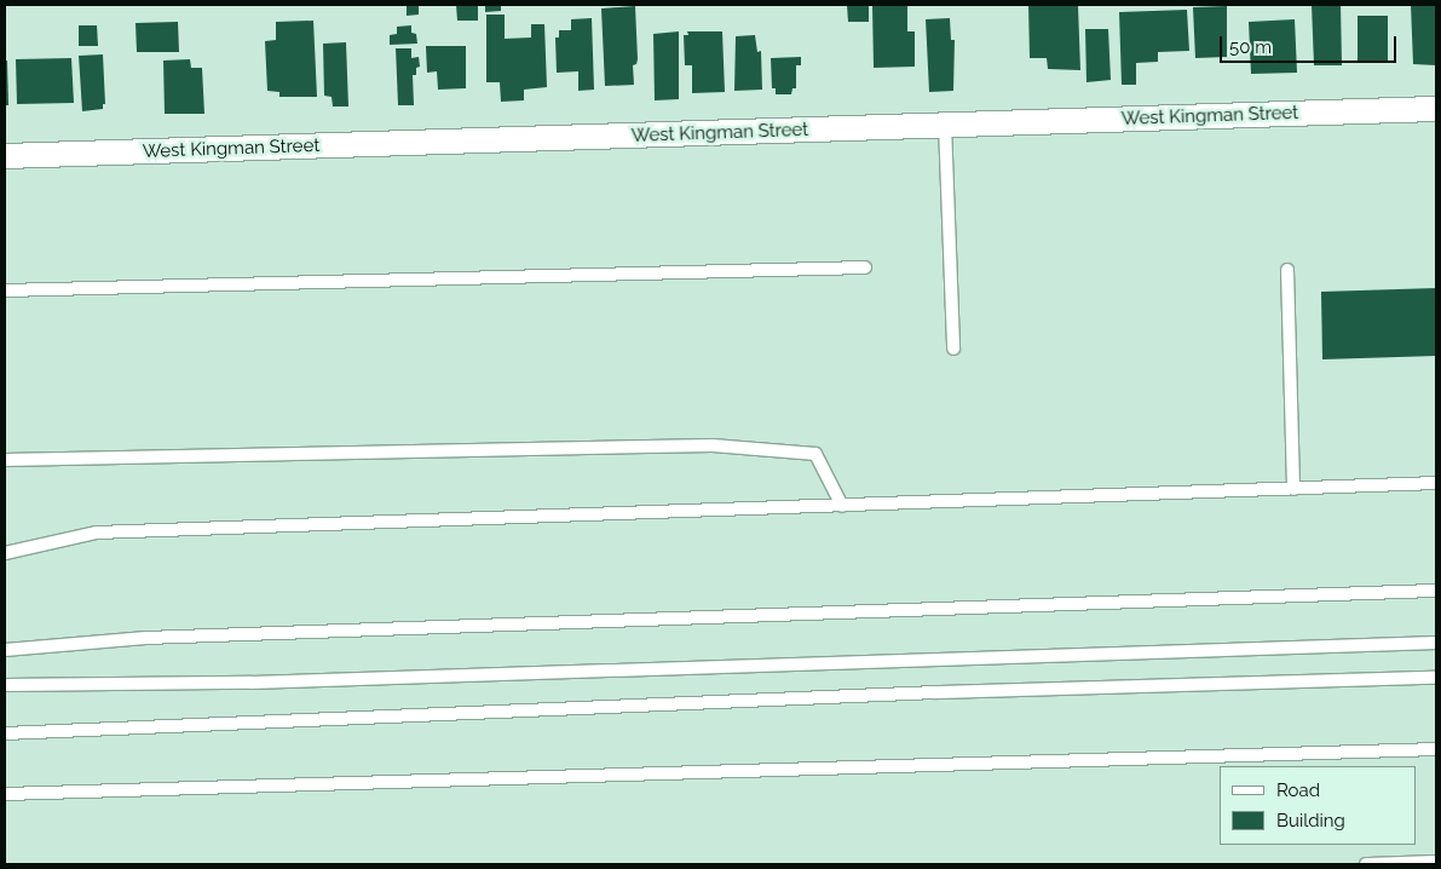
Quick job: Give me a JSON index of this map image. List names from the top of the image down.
{
  "streets": {
    "street": ["West Kingman Street"]
  },
  "legend": ["Road", "Building"],
  "scale_bar": "50 m"
}
